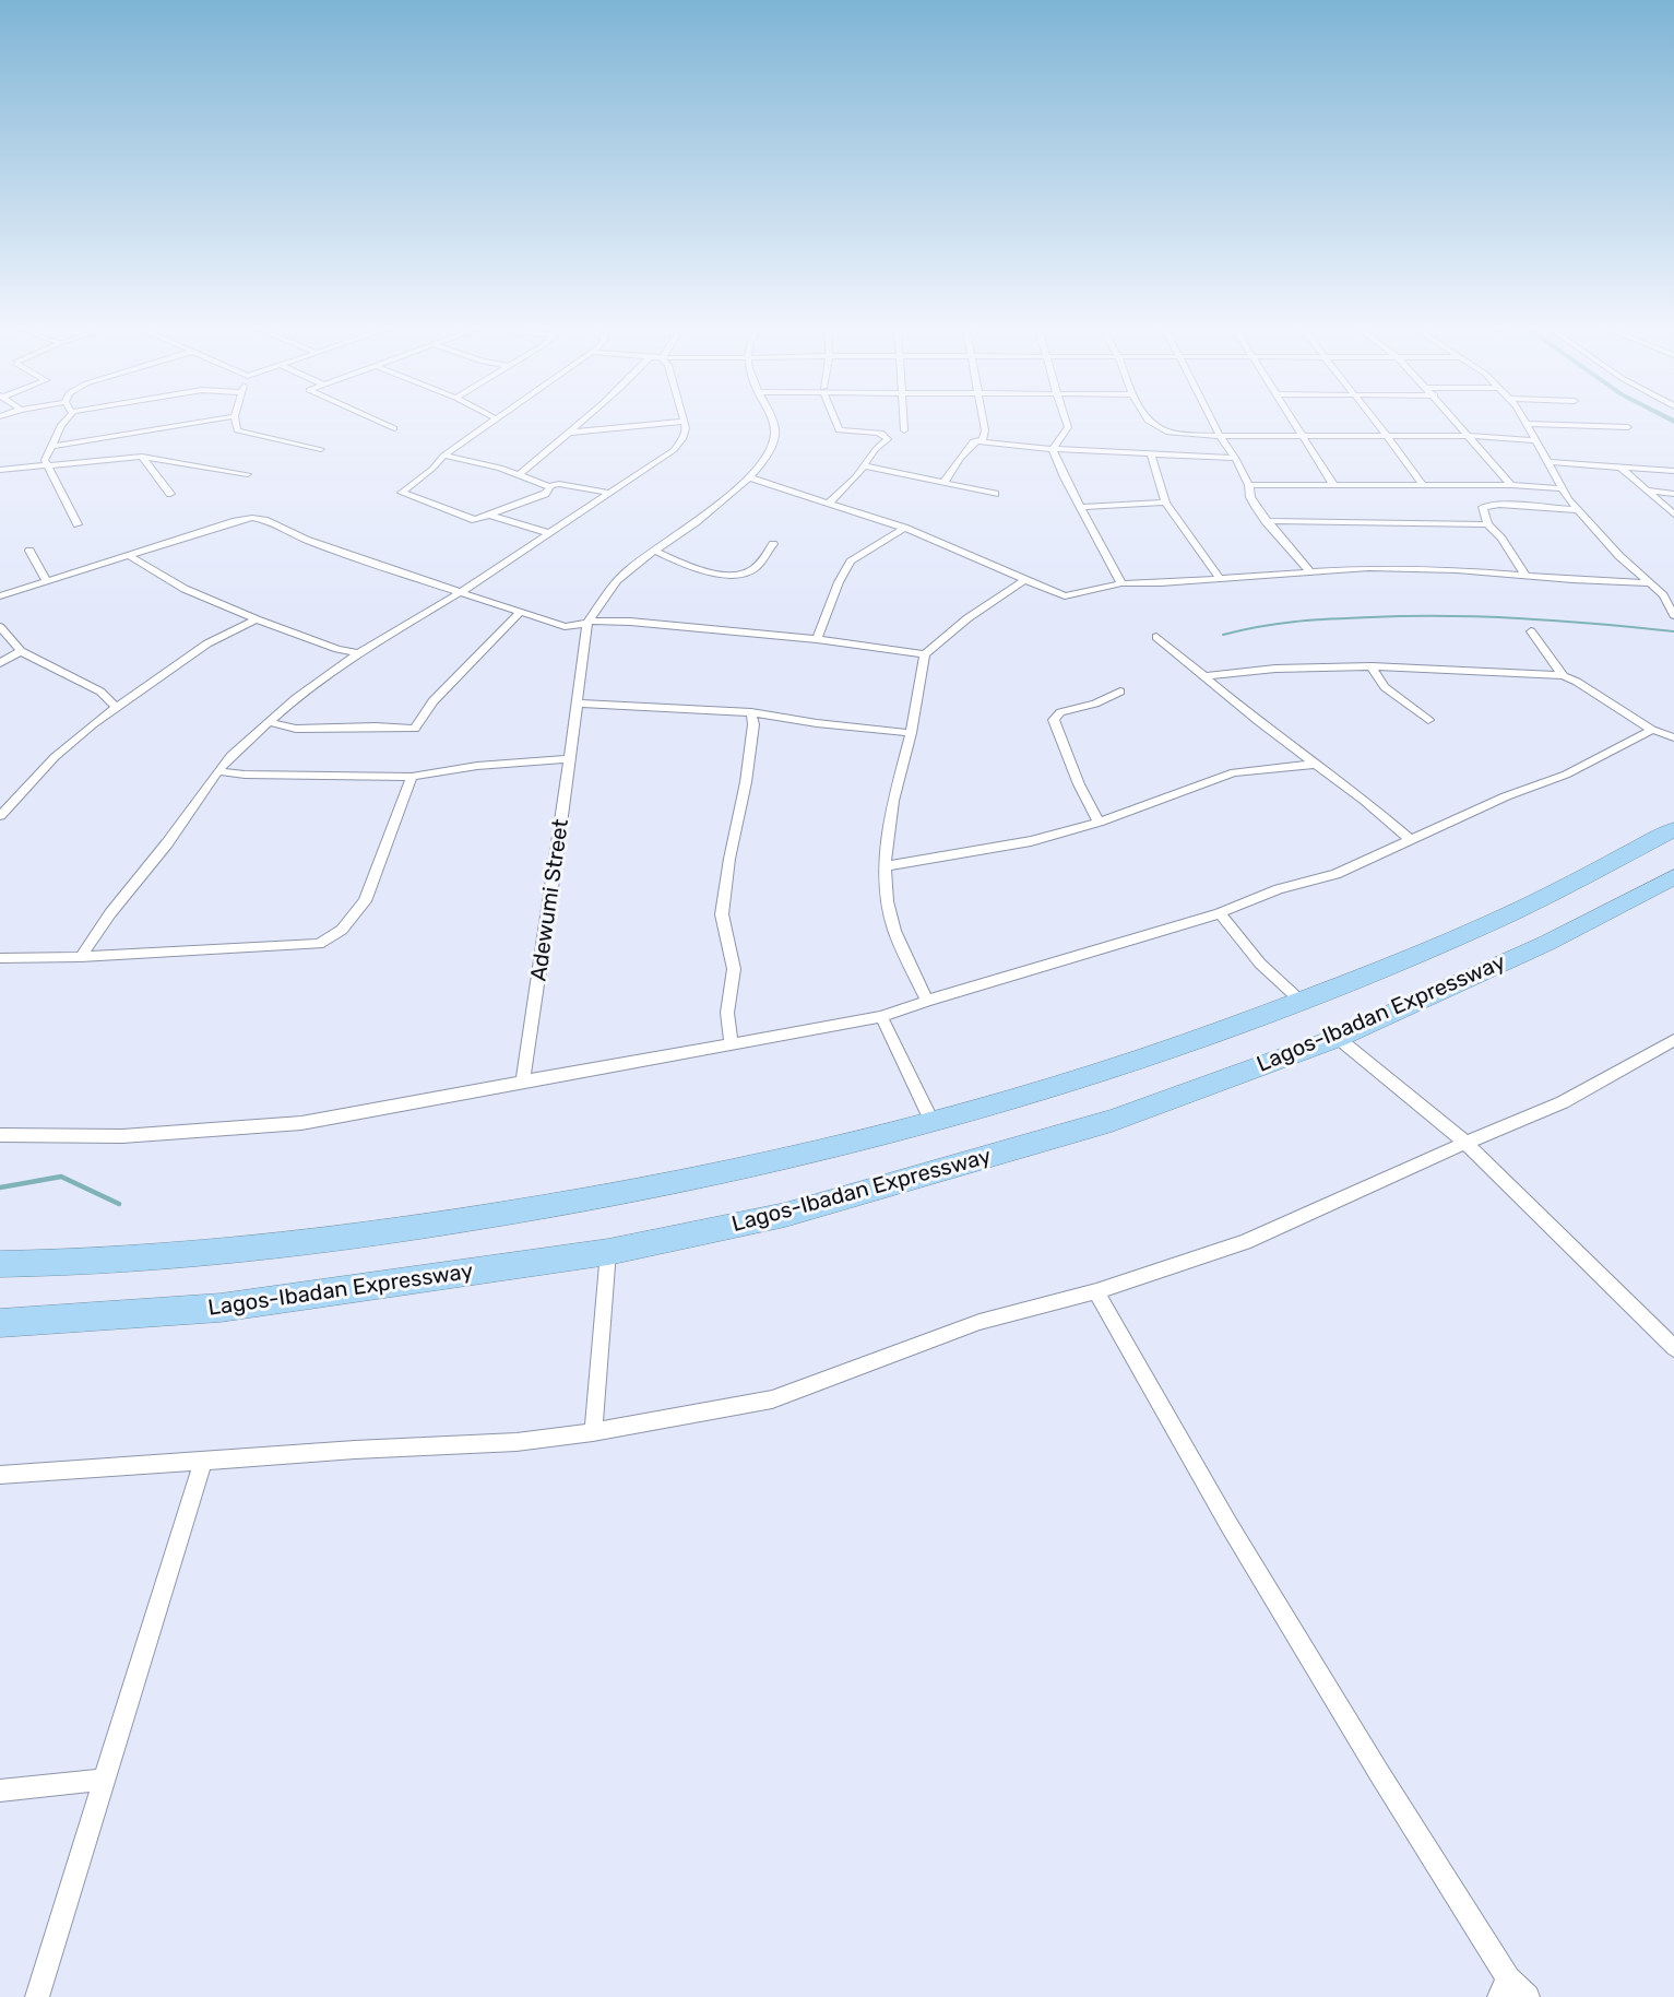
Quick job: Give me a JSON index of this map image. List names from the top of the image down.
{
  "streets": {
    "highway": ["Lagos-Ibadan Expressway"],
    "street": ["Adewumi Street"]
  }
}
